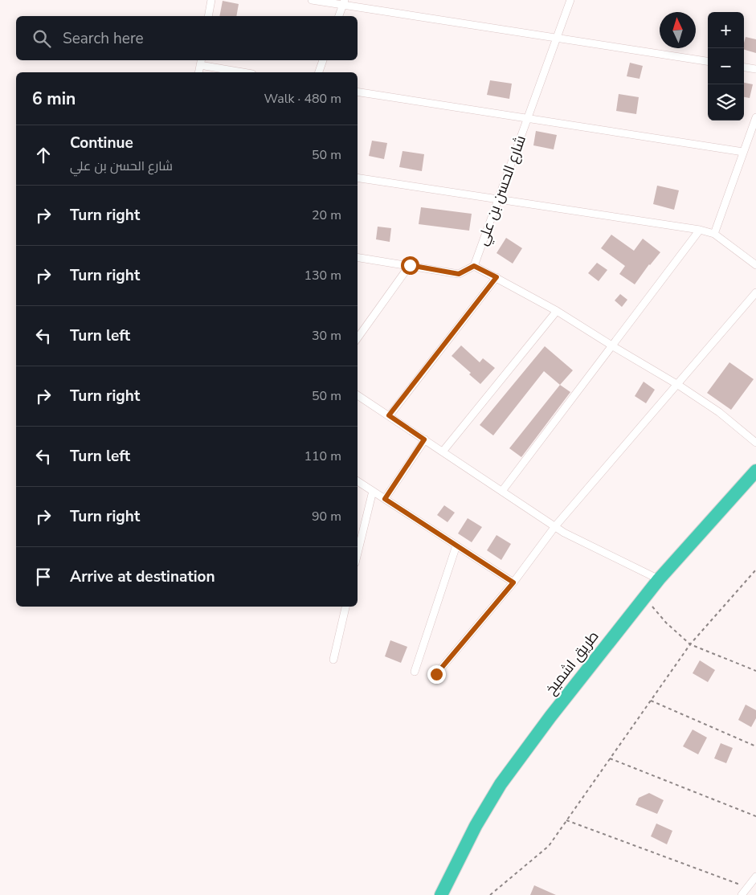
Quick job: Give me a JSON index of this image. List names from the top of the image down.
{
  "streets": {
    "highway": ["طريق اشميخ"],
    "street": ["شارع الحسن بن علي"]
  },
  "north": "top",
  "page": {
    "map_buttons": ["+", "−"],
    "search": "Search here",
    "heading": ["6 min", "Walk · 480 m"],
    "list": [
      ["Continue", "شارع الحسن بن علي", "50 m"],
      ["Turn right", "20 m"],
      ["Turn right", "130 m"],
      ["Turn left", "30 m"],
      ["Turn right", "50 m"],
      ["Turn left", "110 m"],
      ["Turn right", "90 m"],
      "Arrive at destination"
    ]
  }
}
